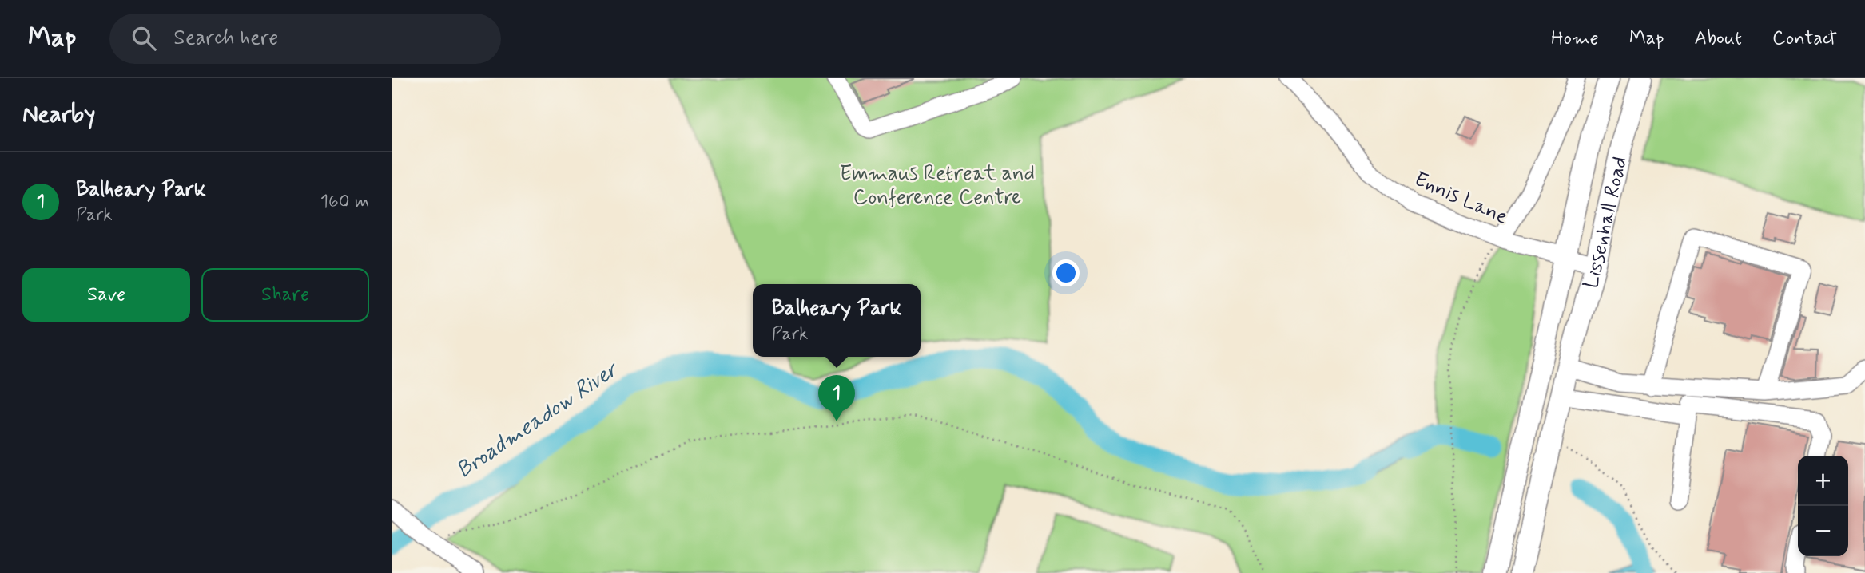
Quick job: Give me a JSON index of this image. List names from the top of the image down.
{
  "streets": {
    "main road": ["Lissenhall Road"],
    "street": ["Ennis Lane"]
  },
  "crossings": [
    ["Ennis Lane", "Lissenhall Road"]
  ],
  "water": ["Broadmeadow River"],
  "parks": ["Emmaus Retreat and Conference Centre"],
  "page": {
    "header": "Map",
    "search": "Search here",
    "nav": [
      "Home",
      "Map",
      "About",
      "Contact"
    ],
    "heading": "Nearby",
    "list": [
      {
        "mark": "1",
        "name": "Balheary Park",
        "note": "Park",
        "value": "160 m"
      }
    ],
    "buttons": ["Save", "Share"],
    "popup": ["Balheary Park", "Park"],
    "pins": "1",
    "map_buttons": ["+", "−"]
  }
}
